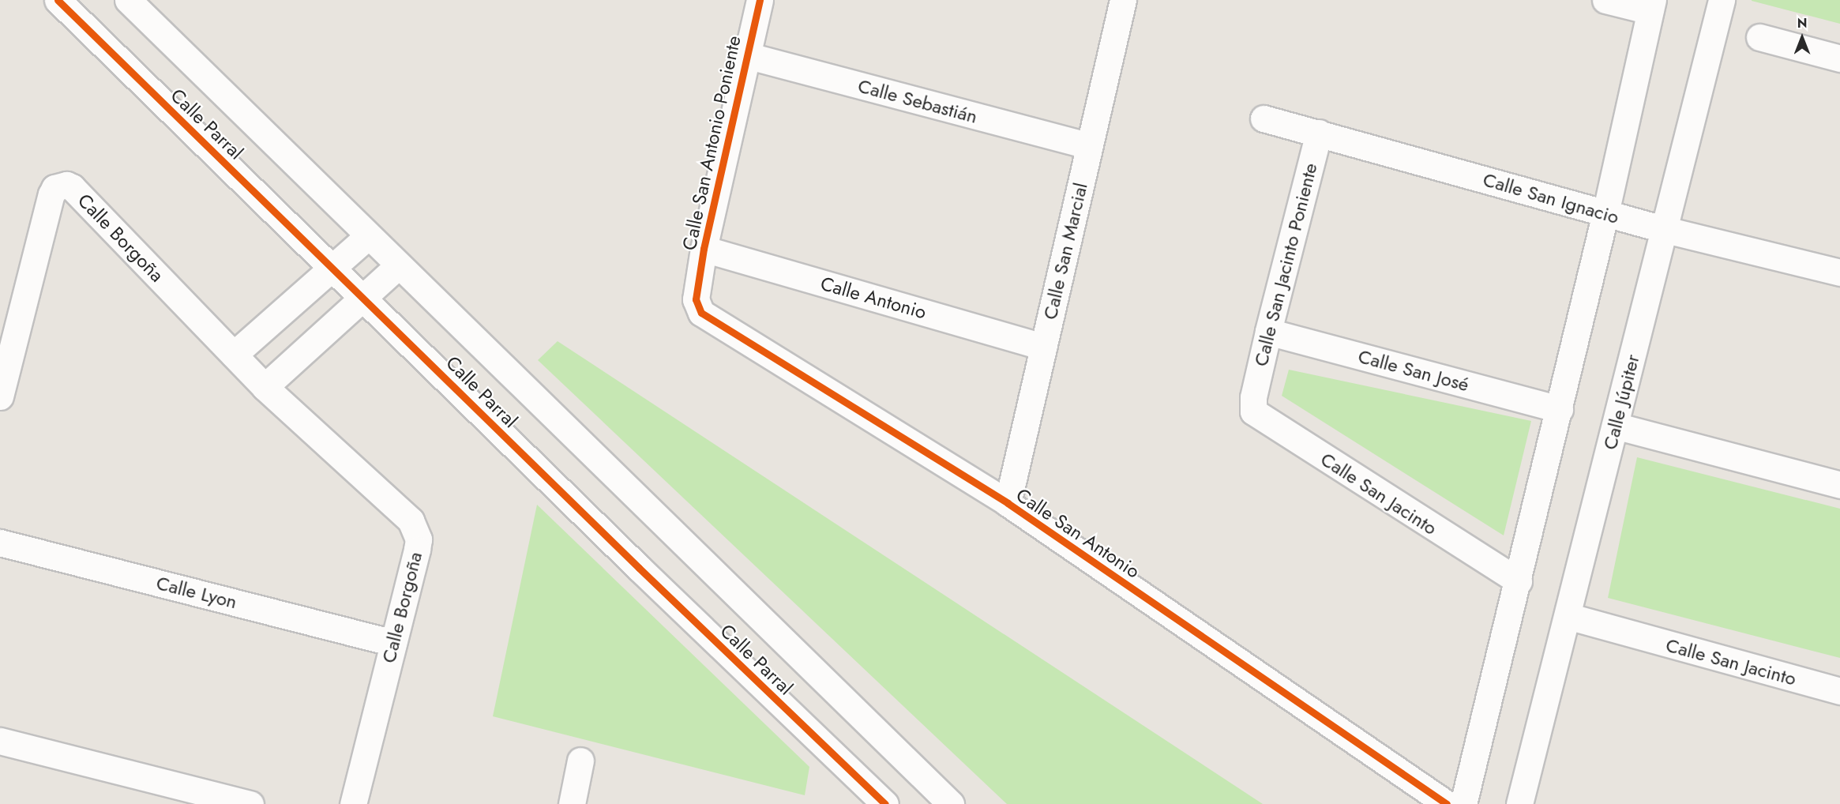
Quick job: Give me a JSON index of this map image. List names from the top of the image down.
{
  "streets": {
    "street": [
      "Calle Sebastián",
      "Calle Parral",
      "Calle San Antonio Poniente",
      "Calle San Ignacio",
      "Calle Borgoña",
      "Calle San Marcial",
      "Calle San Jacinto Poniente",
      "Calle Antonio",
      "Calle San José",
      "Calle Júpiter",
      "Calle San Jacinto",
      "Calle San Antonio",
      "Calle Lyon"
    ]
  },
  "crossings": [
    ["Calle Sebastián", "Calle San Antonio Poniente"],
    ["Calle Sebastián", "Calle San Marcial"],
    ["Calle San Antonio Poniente", "Calle Antonio"],
    ["Calle San Antonio Poniente", "Calle San Antonio"],
    ["Calle San Ignacio", "Calle San Jacinto Poniente"],
    ["Calle San Ignacio", "Calle Júpiter"],
    ["Calle Borgoña", "Calle Lyon"],
    ["Calle San Marcial", "Calle Antonio"],
    ["Calle San Marcial", "Calle San Antonio"],
    ["Calle San Jacinto Poniente", "Calle San José"],
    ["Calle San Jacinto Poniente", "Calle San Jacinto"],
    ["Calle Júpiter", "Calle San Jacinto"]
  ],
  "north": "top"
}
